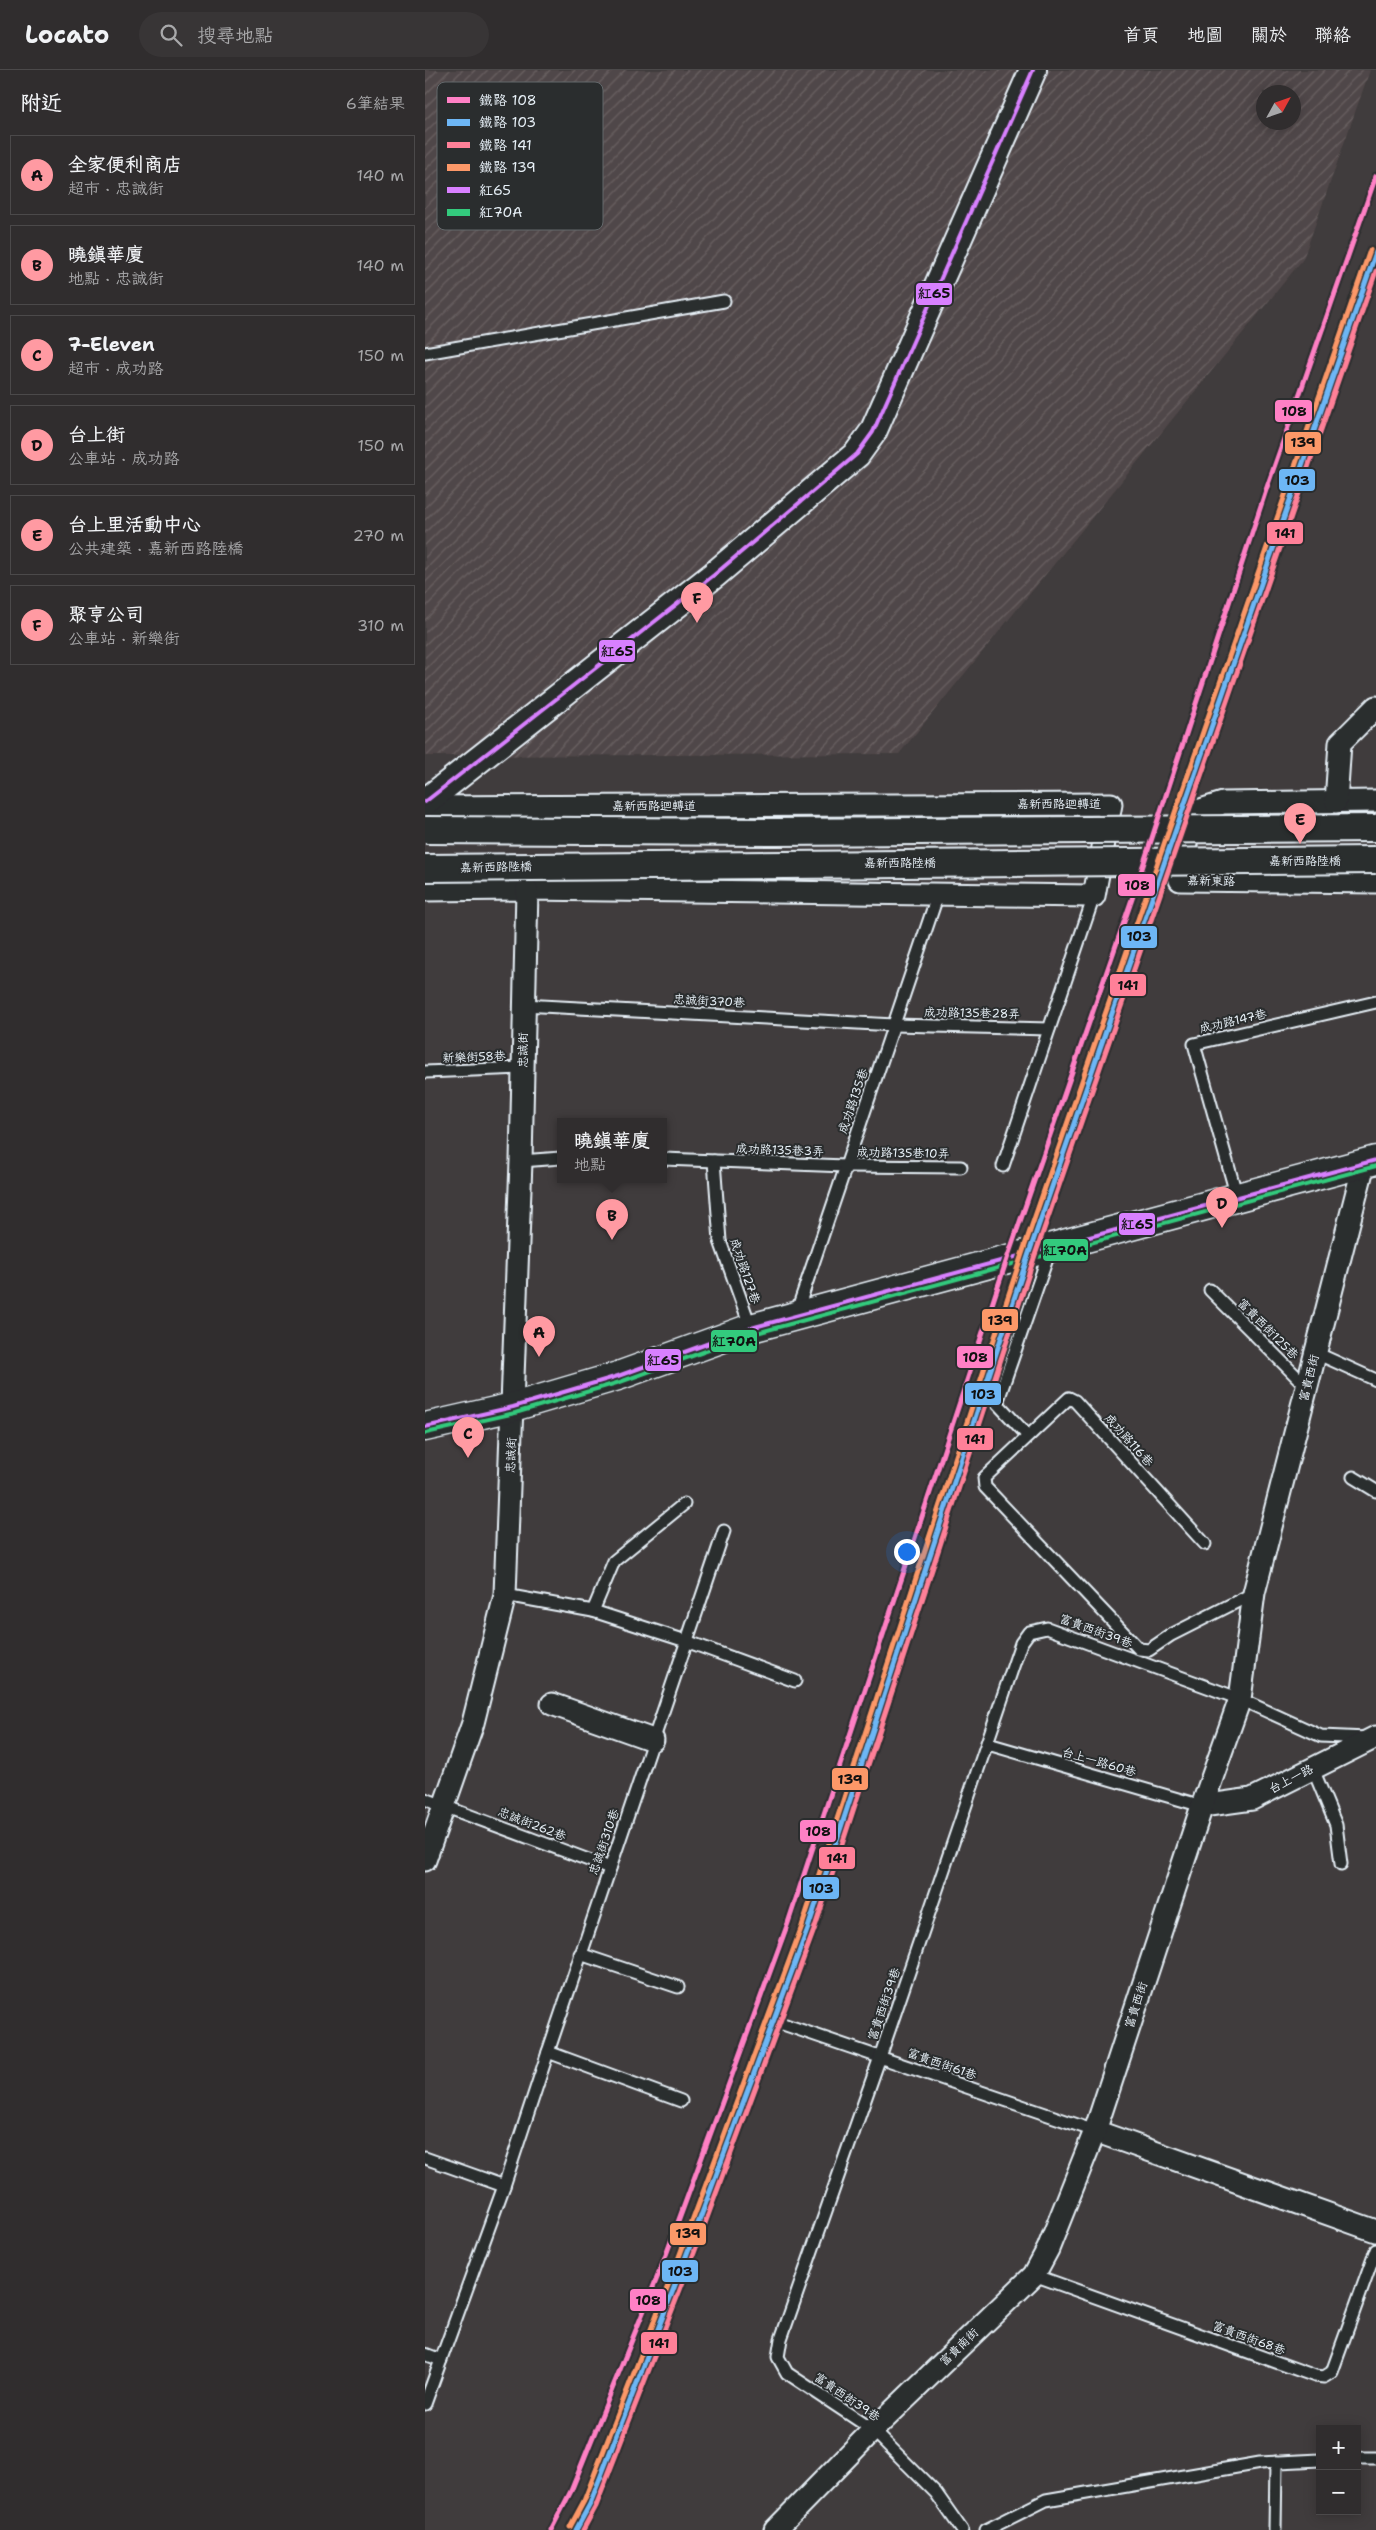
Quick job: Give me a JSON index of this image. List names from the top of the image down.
{
  "streets": {
    "street": [
      "嘉新西路迴轉道",
      "嘉新西路陸橋",
      "嘉新東路",
      "忠誠街",
      "富貴西街",
      "台上一路",
      "富貴南街"
    ],
    "lane": [
      "忠誠街370巷",
      "成功路135巷28弄",
      "成功路147巷",
      "新樂街58巷",
      "成功路135巷",
      "成功路135巷3弄",
      "成功路135巷10弄",
      "成功路127巷",
      "富貴西街125巷",
      "成功路116巷",
      "富貴西街39巷",
      "台上一路60巷",
      "忠誠街262巷",
      "忠誠街310巷",
      "富貴西街61巷",
      "富貴西街68巷"
    ]
  },
  "crossings": [
    ["忠誠街370巷", "成功路135巷28弄"],
    ["忠誠街370巷", "忠誠街"],
    ["忠誠街370巷", "成功路135巷"],
    ["成功路135巷28弄", "成功路135巷"],
    ["忠誠街", "新樂街58巷"],
    ["忠誠街", "忠誠街262巷"],
    ["成功路135巷", "成功路135巷3弄"],
    ["成功路135巷", "成功路135巷10弄"],
    ["成功路135巷3弄", "成功路135巷10弄"],
    ["成功路135巷3弄", "成功路127巷"],
    ["富貴西街125巷", "富貴西街"],
    ["富貴西街", "富貴西街39巷"],
    ["富貴西街", "台上一路60巷"],
    ["富貴西街", "台上一路"],
    ["富貴西街", "富貴西街61巷"],
    ["富貴西街", "富貴南街"],
    ["富貴西街39巷", "台上一路60巷"],
    ["富貴西街39巷", "台上一路"],
    ["富貴西街39巷", "富貴西街61巷"],
    ["富貴西街39巷", "富貴南街"],
    ["台上一路60巷", "台上一路"],
    ["忠誠街262巷", "忠誠街310巷"],
    ["富貴西街61巷", "富貴南街"],
    ["富貴西街68巷", "富貴南街"]
  ],
  "lines": [
    "transit line 紅65",
    "rail line 108",
    "rail line 139",
    "rail line 103",
    "rail line 141",
    "transit line 紅70A"
  ],
  "legend": [
    "鐵路 108",
    "鐵路 103",
    "鐵路 141",
    "鐵路 139",
    "紅65",
    "紅70A"
  ],
  "north": "top right",
  "page": {
    "header": "Locato",
    "search": "搜尋地點",
    "nav": [
      "首頁",
      "地圖",
      "關於",
      "聯絡"
    ],
    "heading": ["附近", "6筆結果"],
    "list": [
      {
        "mark": "A",
        "name": "全家便利商店",
        "note": "超市 · 忠誠街",
        "value": "140 m"
      },
      {
        "mark": "B",
        "name": "曉鎮華廈",
        "note": "地點 · 忠誠街",
        "value": "140 m"
      },
      {
        "mark": "C",
        "name": "7-Eleven",
        "note": "超市 · 成功路",
        "value": "150 m"
      },
      {
        "mark": "D",
        "name": "台上街",
        "note": "公車站 · 成功路",
        "value": "150 m"
      },
      {
        "mark": "E",
        "name": "台上里活動中心",
        "note": "公共建築 · 嘉新西路陸橋",
        "value": "270 m"
      },
      {
        "mark": "F",
        "name": "聚亨公司",
        "note": "公車站 · 新樂街",
        "value": "310 m"
      }
    ],
    "pins": [
      "F",
      "E",
      "D",
      "B",
      "A",
      "C"
    ],
    "popup": ["曉鎮華廈", "地點"],
    "map_buttons": ["+", "−"]
  }
}
